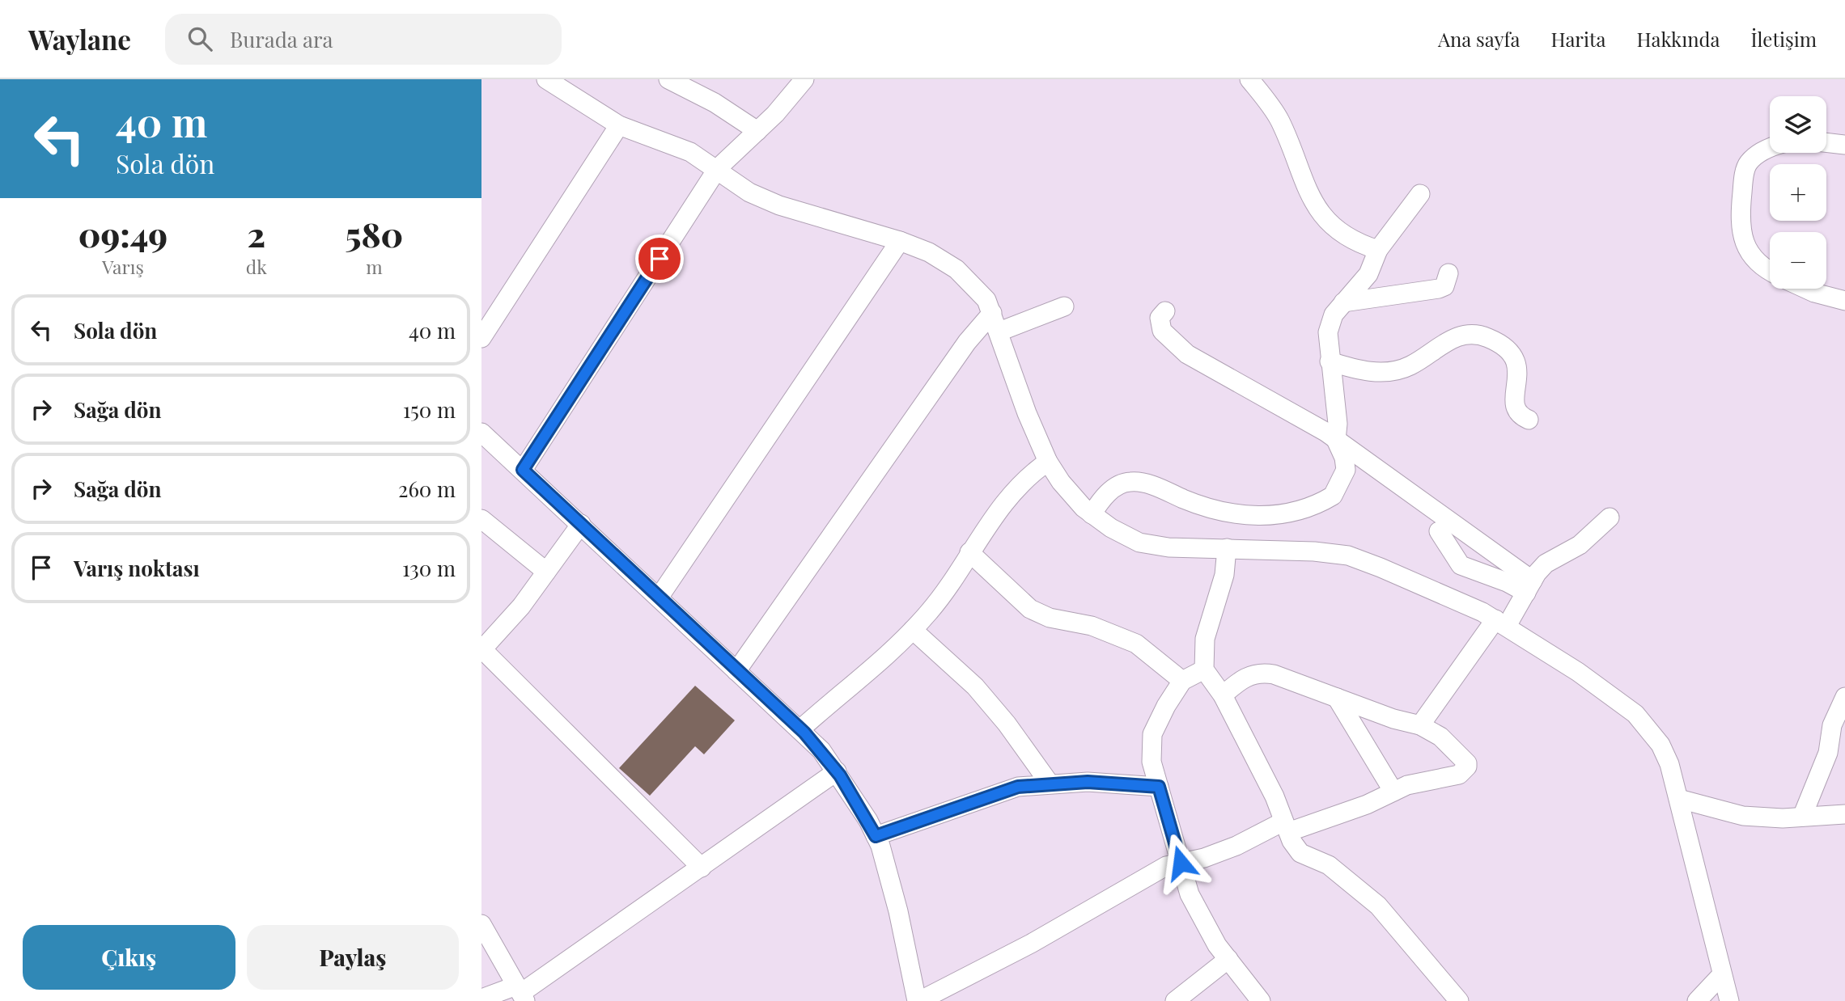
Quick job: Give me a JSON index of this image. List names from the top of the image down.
{
  "page": {
    "header": "Waylane",
    "search": "Burada ara",
    "nav": [
      "Ana sayfa",
      "Harita",
      "Hakkında",
      "İletişim"
    ],
    "turn": ["40 m", "Sola dön"],
    "map_buttons": ["+", "−"],
    "eta": [
      "09:49",
      "Varış",
      "2",
      "dk",
      "580",
      "m"
    ],
    "list": [
      {
        "name": "Sola dön",
        "value": "40 m"
      },
      {
        "name": "Sağa dön",
        "value": "150 m"
      },
      {
        "name": "Sağa dön",
        "value": "260 m"
      },
      {
        "name": "Varış noktası",
        "value": "130 m"
      }
    ],
    "buttons": ["Çıkış", "Paylaş"]
  }
}
